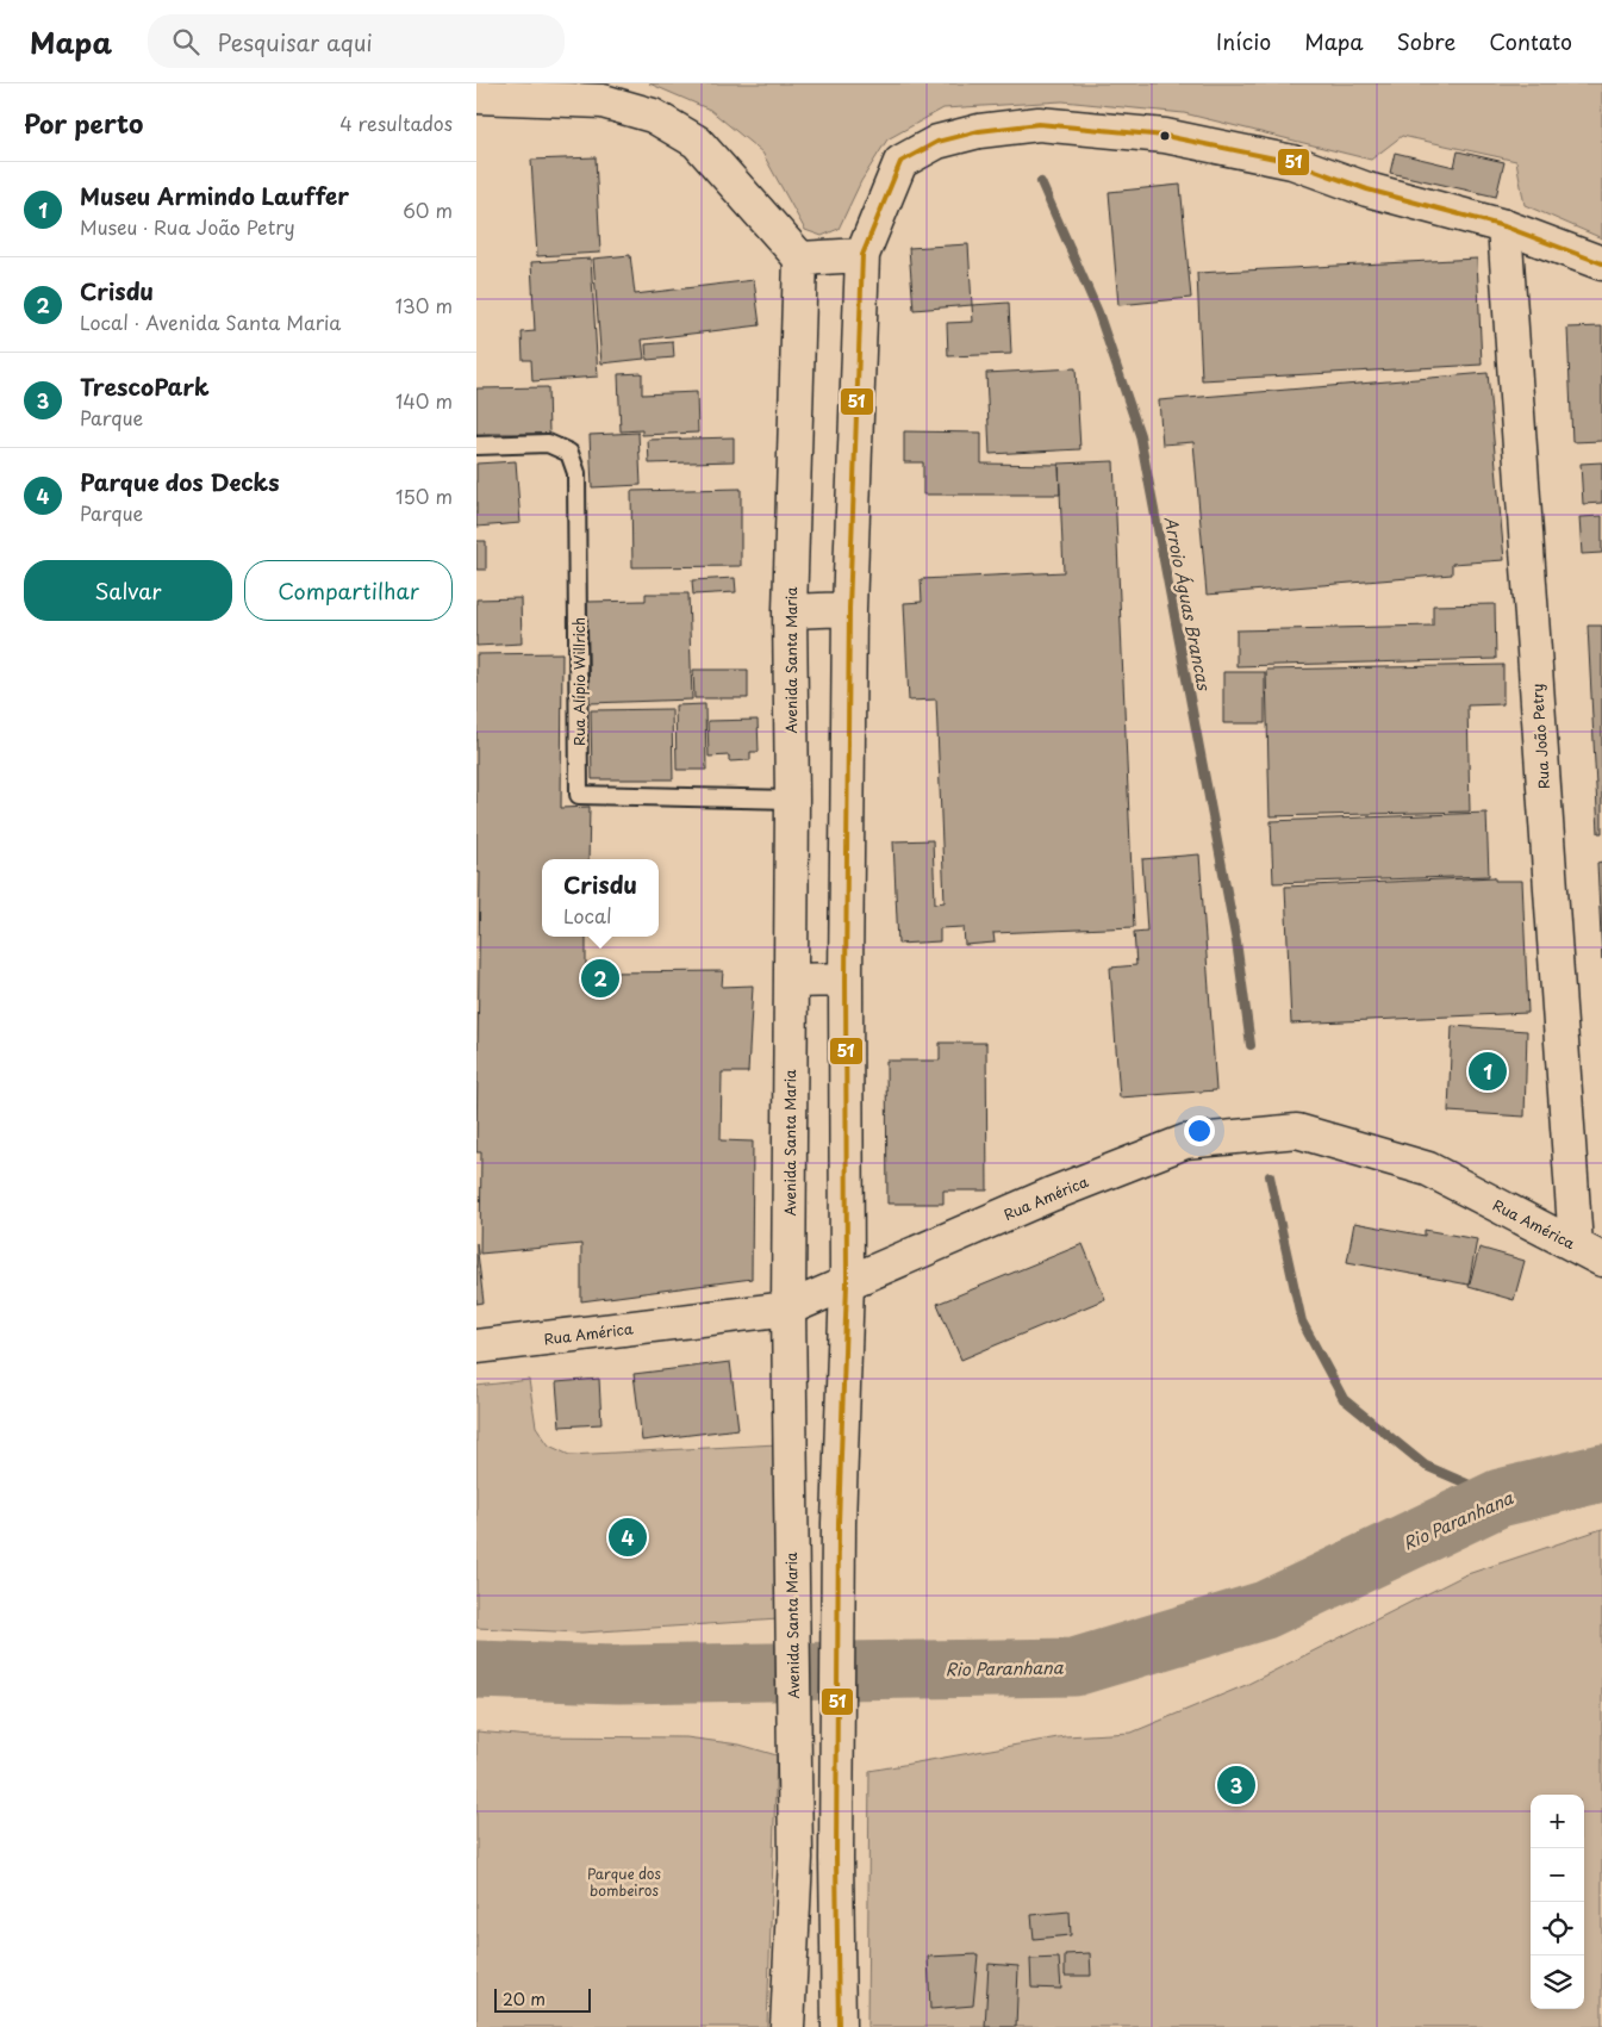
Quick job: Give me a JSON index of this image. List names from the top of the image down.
{
  "streets": {
    "main road": ["Avenida Santa Maria", "Rua João Petry", "Rua América"],
    "lane": ["Rua Alípio Willrich"]
  },
  "crossings": [
    ["Avenida Santa Maria", "Rua Alípio Willrich"],
    ["Avenida Santa Maria", "Rua América"],
    ["Rua João Petry", "Rua América"]
  ],
  "water": ["Arroio Águas Brancas", "Rio Paranhana"],
  "parks": ["Parque dos bombeiros"],
  "lines": ["transit line 51"],
  "scale_bar": "20 m",
  "page": {
    "header": "Mapa",
    "search": "Pesquisar aqui",
    "nav": [
      "Início",
      "Mapa",
      "Sobre",
      "Contato"
    ],
    "heading": ["Por perto", "4 resultados"],
    "list": [
      {
        "mark": "1",
        "name": "Museu Armindo Lauffer",
        "note": "Museu · Rua João Petry",
        "value": "60 m"
      },
      {
        "mark": "2",
        "name": "Crisdu",
        "note": "Local · Avenida Santa Maria",
        "value": "130 m"
      },
      {
        "mark": "3",
        "name": "TrescoPark",
        "note": "Parque",
        "value": "140 m"
      },
      {
        "mark": "4",
        "name": "Parque dos Decks",
        "note": "Parque",
        "value": "150 m"
      }
    ],
    "buttons": ["Salvar", "Compartilhar"],
    "popup": ["Crisdu", "Local"],
    "pins": [
      "2",
      "1",
      "4",
      "3"
    ],
    "map_buttons": ["+", "−"],
    "scale": "20 m"
  }
}
